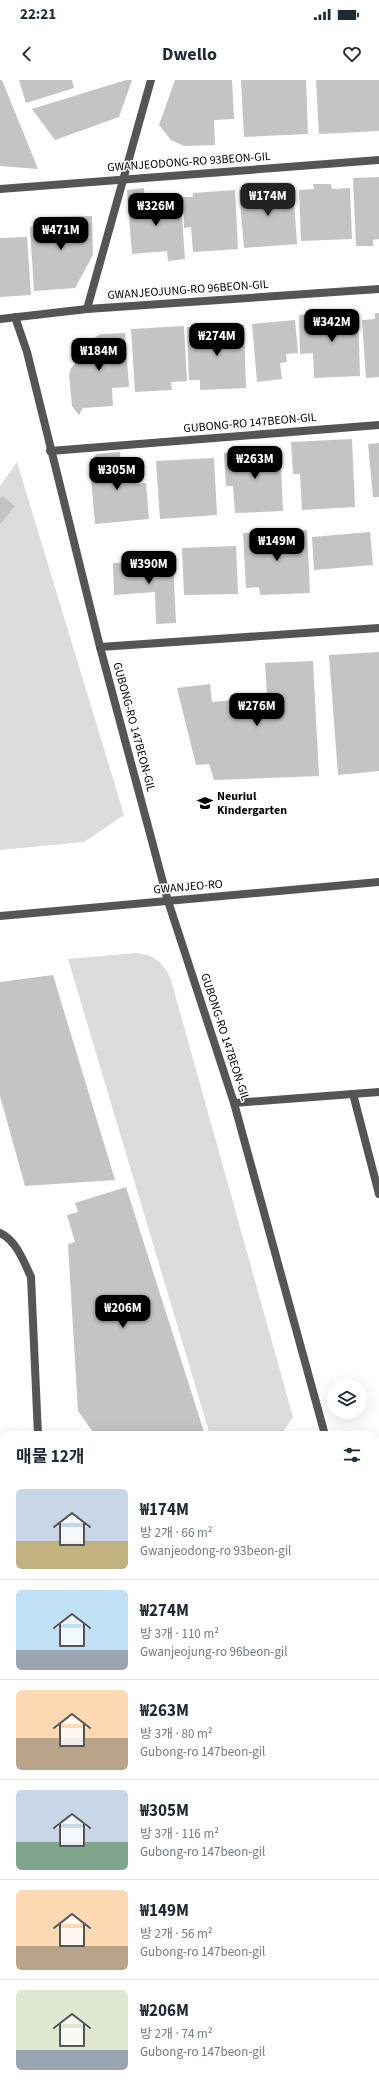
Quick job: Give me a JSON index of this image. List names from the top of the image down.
{
  "streets": {
    "street": [
      "GWANJEODONG-RO 93BEON-GIL",
      "GWANJEOJUNG-RO 96BEON-GIL",
      "GUBONG-RO 147BEON-GIL",
      "GWANJEO-RO"
    ]
  },
  "crossings": [
    ["GWANJEOJUNG-RO 96BEON-GIL", "GUBONG-RO 147BEON-GIL"],
    ["GUBONG-RO 147BEON-GIL", "GWANJEO-RO"]
  ],
  "places": {
    "school or university": ["Neuriul Kindergarten"]
  },
  "page": {
    "status": "22:21",
    "header": "Dwello",
    "price": [
      "₩174M",
      "₩326M",
      "₩471M",
      "₩342M",
      "₩274M",
      "₩184M",
      "₩263M",
      "₩305M",
      "₩149M",
      "₩390M",
      "₩276M",
      "₩206M"
    ],
    "heading": "매물 12개",
    "list": [
      {
        "name": "₩174M",
        "note": "방 2개 · 66 m² · Gwanjeodong-ro 93beon-gil"
      },
      {
        "name": "₩274M",
        "note": "방 3개 · 110 m² · Gwanjeojung-ro 96beon-gil"
      },
      {
        "name": "₩263M",
        "note": "방 3개 · 80 m² · Gubong-ro 147beon-gil"
      },
      {
        "name": "₩305M",
        "note": "방 3개 · 116 m² · Gubong-ro 147beon-gil"
      },
      {
        "name": "₩149M",
        "note": "방 2개 · 56 m² · Gubong-ro 147beon-gil"
      },
      {
        "name": "₩206M",
        "note": "방 2개 · 74 m² · Gubong-ro 147beon-gil"
      }
    ]
  }
}
